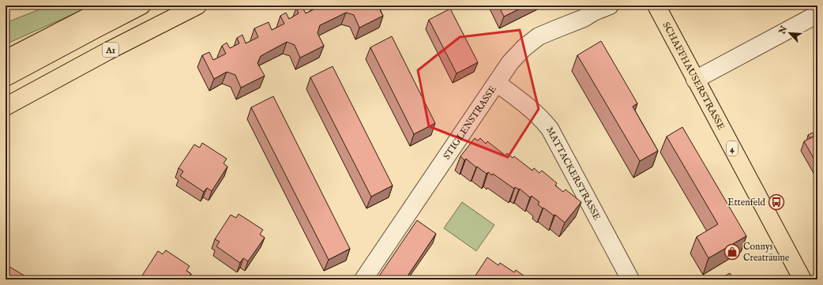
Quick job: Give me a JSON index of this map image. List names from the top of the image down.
{
  "streets": {
    "main road": ["A1", "SCHAFFHAUSERSTRASSE", "4"],
    "street": ["STIGLENSTRASSE", "MATTACKERSTRASSE"]
  },
  "crossings": [
    ["STIGLENSTRASSE", "MATTACKERSTRASSE"]
  ],
  "places": {
    "bus stop": ["Ettenfeld"],
    "shop": ["Connys Creaträume"]
  },
  "north": "top left"
}
